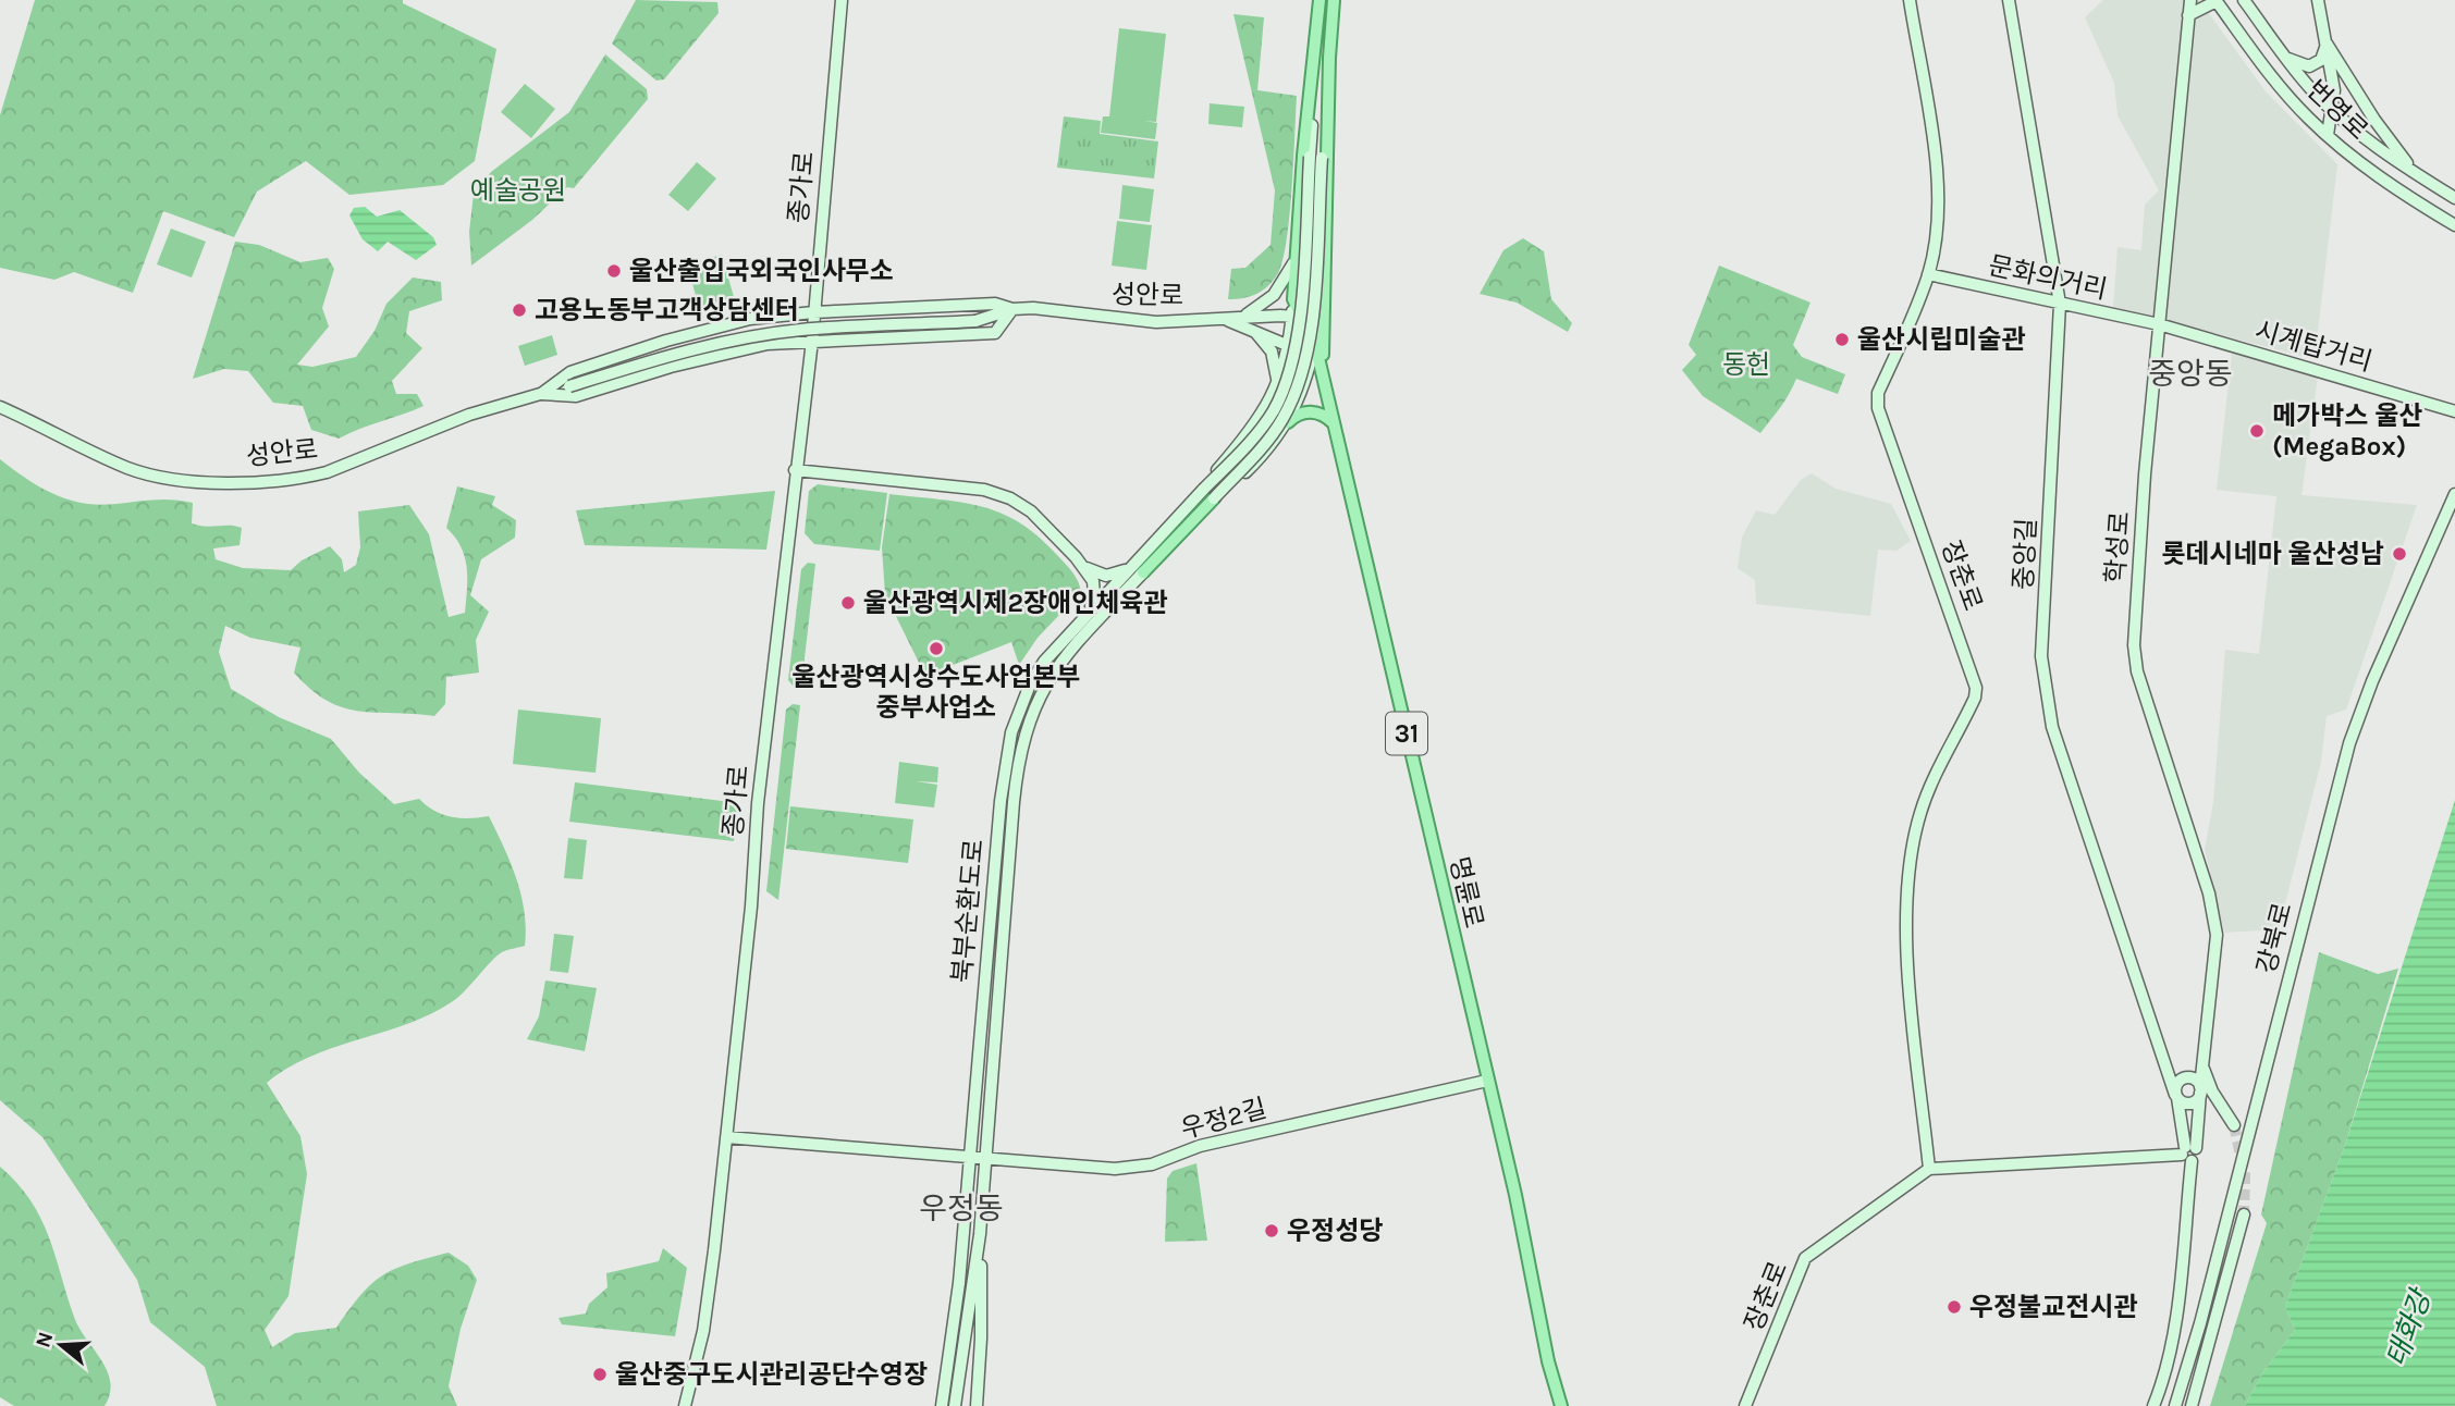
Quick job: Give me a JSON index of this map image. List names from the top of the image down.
{
  "streets": {
    "main road": [
      "번영로",
      "종가로",
      "문화의거리",
      "성안로",
      "시계탑거리",
      "학성로",
      "중앙길",
      "장춘로",
      "31",
      "명륜로",
      "북부순환도로",
      "강북로",
      "우정2길"
    ]
  },
  "crossings": [
    ["문화의거리", "시계탑거리"],
    ["문화의거리", "학성로"],
    ["문화의거리", "중앙길"],
    ["문화의거리", "장춘로"],
    ["시계탑거리", "학성로"],
    ["명륜로", "우정2길"],
    ["북부순환도로", "우정2길"]
  ],
  "districts": ["중앙동", "우정동"],
  "water": ["태화강"],
  "parks": ["예술공원", "동헌"],
  "places": [
    "울산출입국외국인사무소",
    "고용노동부고객상담센터",
    "울산시립미술관",
    "메가박스 울산 (MegaBox)",
    "롯데시네마 울산성남",
    "울산광역시제2장애인체육관",
    "울산광역시상수도사업본부 중부사업소",
    "우정성당",
    "우정불교전시관",
    "울산중구도시관리공단수영장"
  ],
  "north": "left"
}
